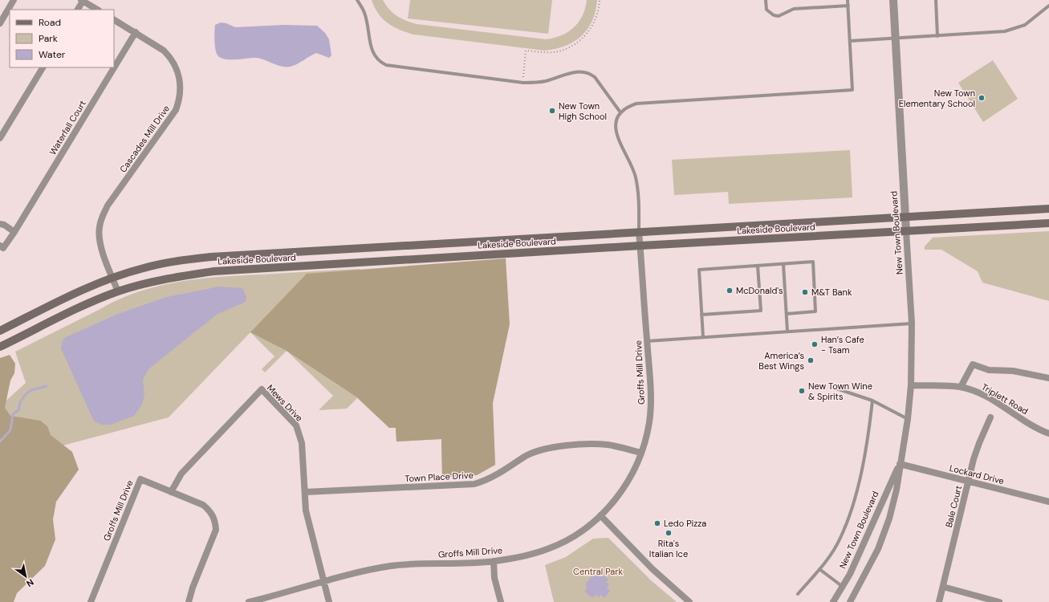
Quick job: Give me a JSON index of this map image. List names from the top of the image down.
{
  "streets": {
    "main road": ["Lakeside Boulevard"],
    "street": [
      "Waterfall Court",
      "Cascades Mill Drive",
      "New Town Boulevard",
      "Groffs Mill Drive",
      "Triplett Road",
      "Mews Drive",
      "Lockard Drive",
      "Town Place Drive",
      "Bale Court"
    ]
  },
  "crossings": [
    ["Waterfall Court", "Cascades Mill Drive"],
    ["Cascades Mill Drive", "Lakeside Boulevard"],
    ["Lakeside Boulevard", "New Town Boulevard"],
    ["Lakeside Boulevard", "Groffs Mill Drive"],
    ["New Town Boulevard", "Triplett Road"],
    ["New Town Boulevard", "Lockard Drive"],
    ["Groffs Mill Drive", "Mews Drive"],
    ["Groffs Mill Drive", "Town Place Drive"],
    ["Mews Drive", "Town Place Drive"],
    ["Lockard Drive", "Bale Court"]
  ],
  "parks": ["Central Park"],
  "places": [
    "New Town Elementary School",
    "New Town High School",
    "McDonald's",
    "M&T Bank",
    "Han’s Cafe - Tsam",
    "America’s Best Wings",
    "New Town Wine & Spirits",
    "Ledo Pizza",
    "Rita's Italian Ice"
  ],
  "legend": ["Road", "Park", "Water"],
  "north": "bottom right"
}
